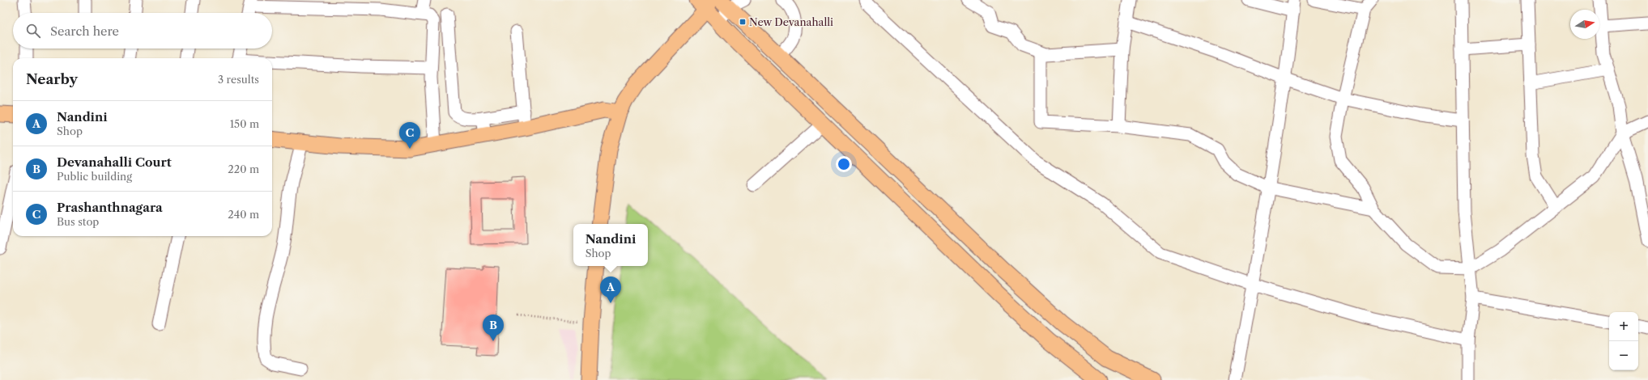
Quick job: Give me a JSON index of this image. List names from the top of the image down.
{
  "places": {
    "transit": ["New Devanahalli"]
  },
  "north": "right",
  "page": {
    "search": "Search here",
    "heading": ["Nearby", "3 results"],
    "list": [
      {
        "mark": "A",
        "name": "Nandini",
        "note": "Shop",
        "value": "150 m"
      },
      {
        "mark": "B",
        "name": "Devanahalli Court",
        "note": "Public building",
        "value": "220 m"
      },
      {
        "mark": "C",
        "name": "Prashanthnagara",
        "note": "Bus stop",
        "value": "240 m"
      }
    ],
    "pins": ["C", "A", "B"],
    "popup": ["Nandini", "Shop"],
    "map_buttons": ["+", "−"]
  }
}
